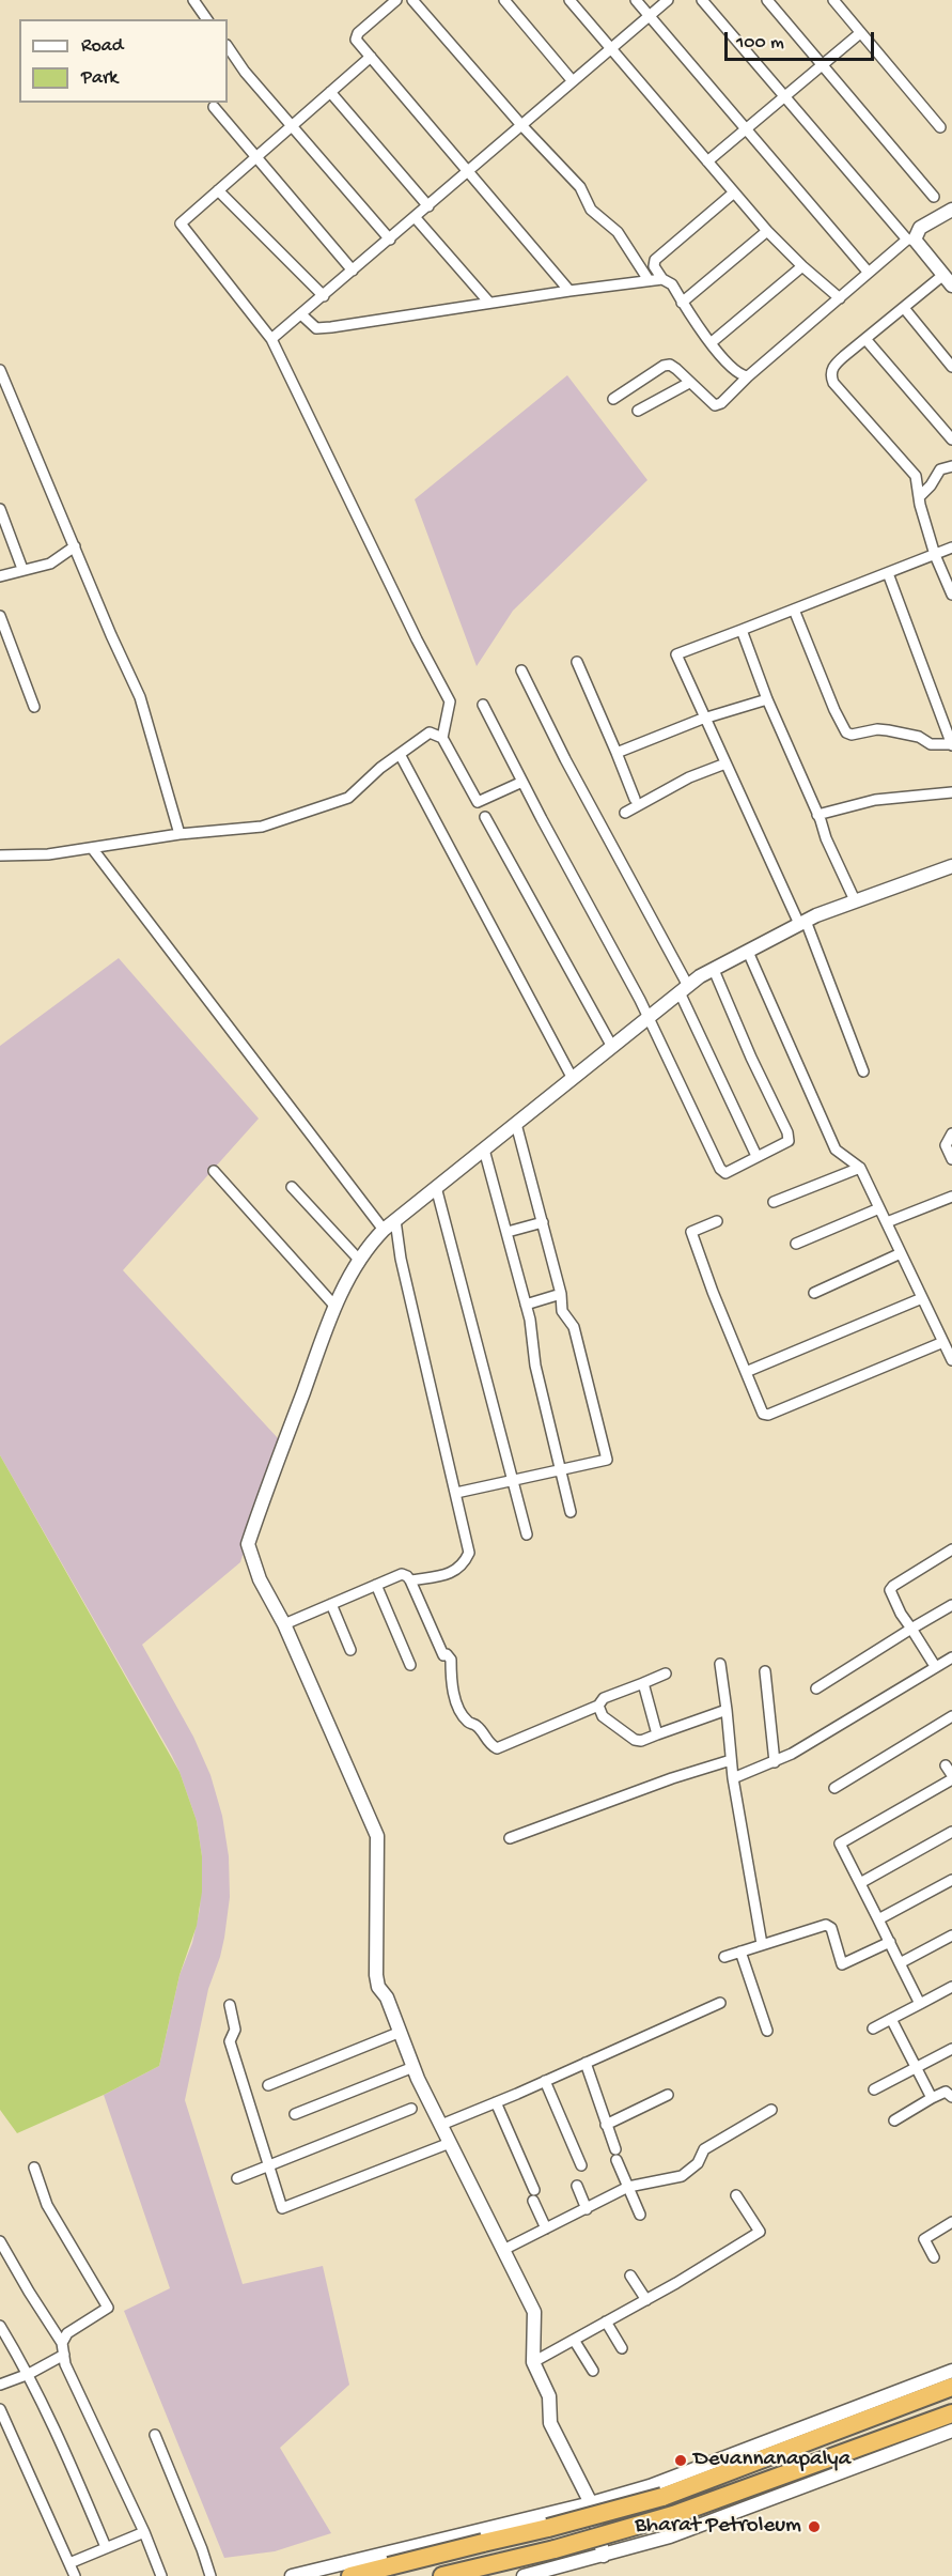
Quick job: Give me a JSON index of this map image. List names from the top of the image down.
{
  "places": ["Devannanapalya", "Bharat Petroleum"],
  "legend": ["Road", "Park"],
  "scale_bar": "100 m"
}
